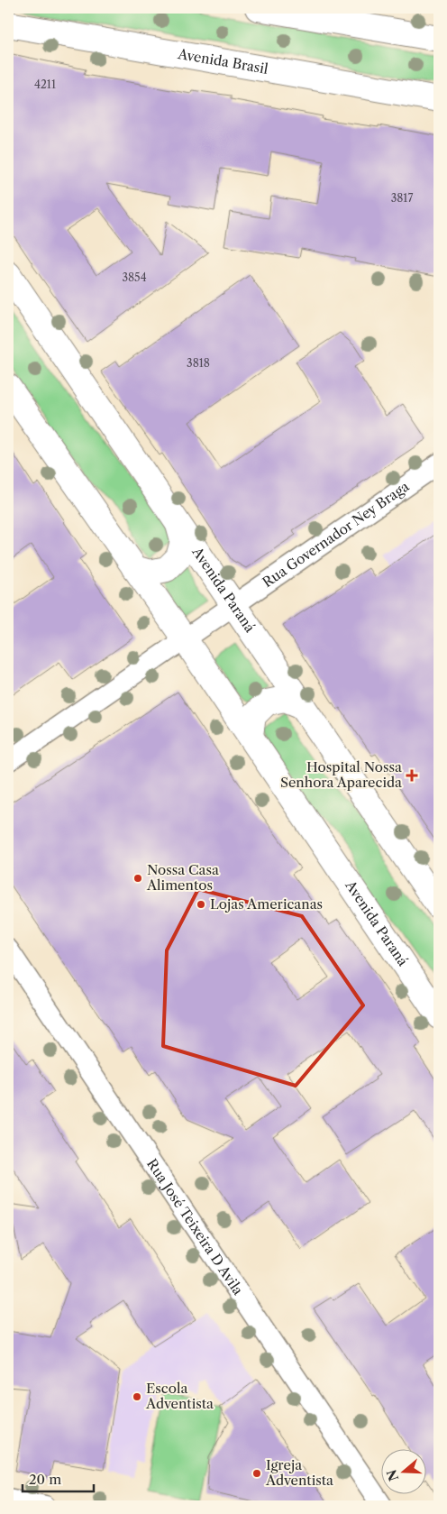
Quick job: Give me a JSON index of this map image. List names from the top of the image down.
{
  "streets": {
    "street": [
      "Avenida Brasil",
      "Rua Governador Ney Braga",
      "Avenida Paraná",
      "Rua José Teixeira D Avila"
    ]
  },
  "crossings": [
    ["Rua Governador Ney Braga", "Avenida Paraná"]
  ],
  "places": {
    "health": ["Hospital Nossa Senhora Aparecida"],
    "other": [
      "Nossa Casa Alimentos",
      "Lojas Americanas",
      "Escola Adventista",
      "Igreja Adventista"
    ]
  },
  "house_numbers": [
    "4211",
    "3817",
    "3854",
    "3818"
  ],
  "scale_bar": "20 m",
  "north": "left"
}
